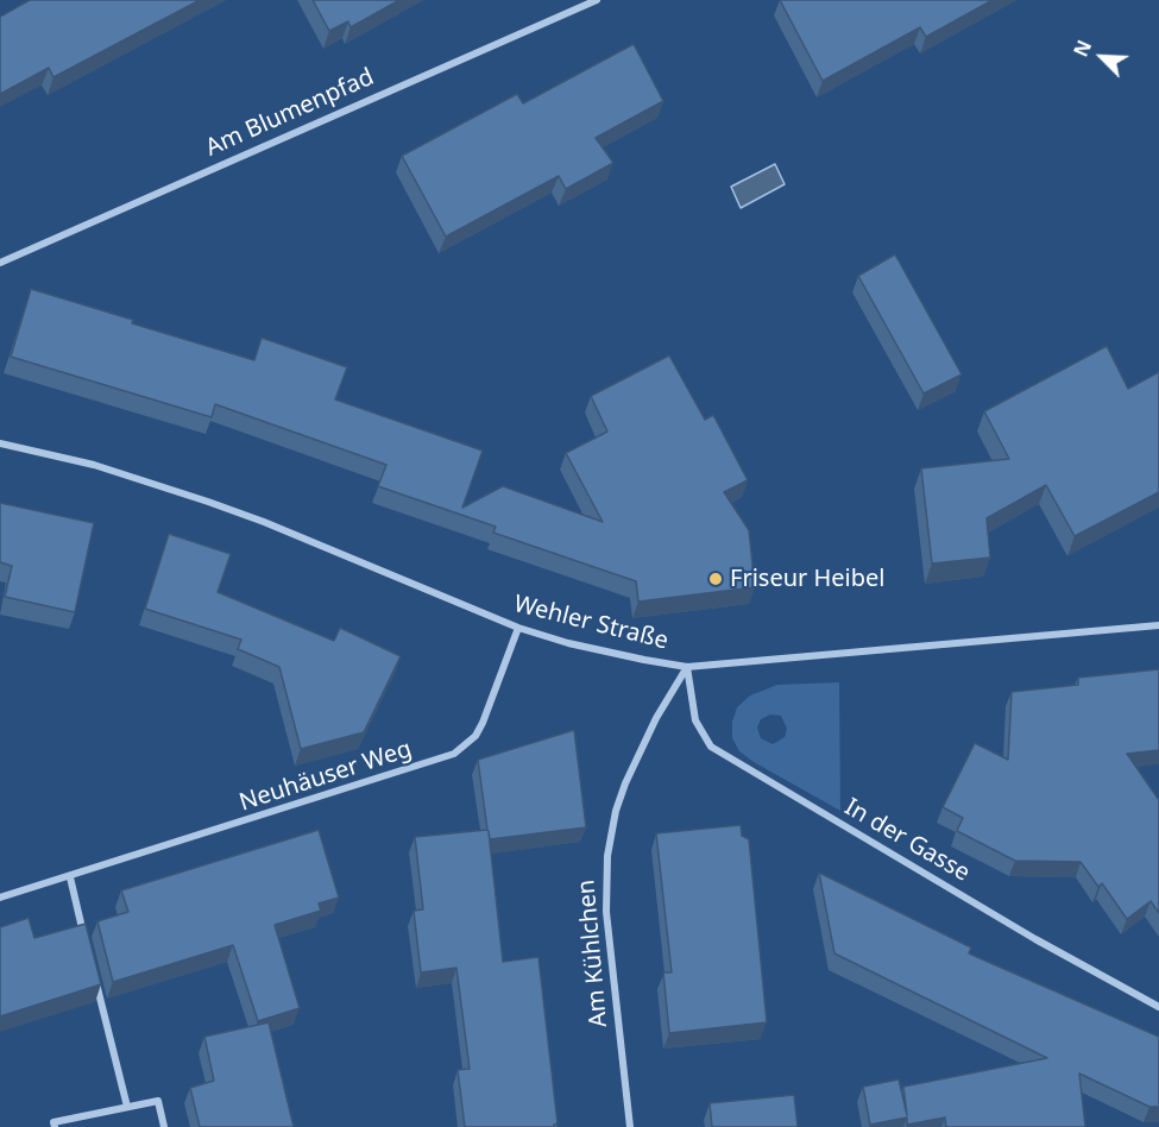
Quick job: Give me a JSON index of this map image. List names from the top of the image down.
{
  "streets": {
    "street": [
      "Am Blumenpfad",
      "Wehler Straße",
      "Neuhäuser Weg",
      "In der Gasse",
      "Am Kühlchen"
    ]
  },
  "crossings": [
    ["Wehler Straße", "Neuhäuser Weg"],
    ["Wehler Straße", "In der Gasse"],
    ["Wehler Straße", "Am Kühlchen"],
    ["In der Gasse", "Am Kühlchen"]
  ],
  "places": ["Friseur Heibel"],
  "north": "top left"
}
